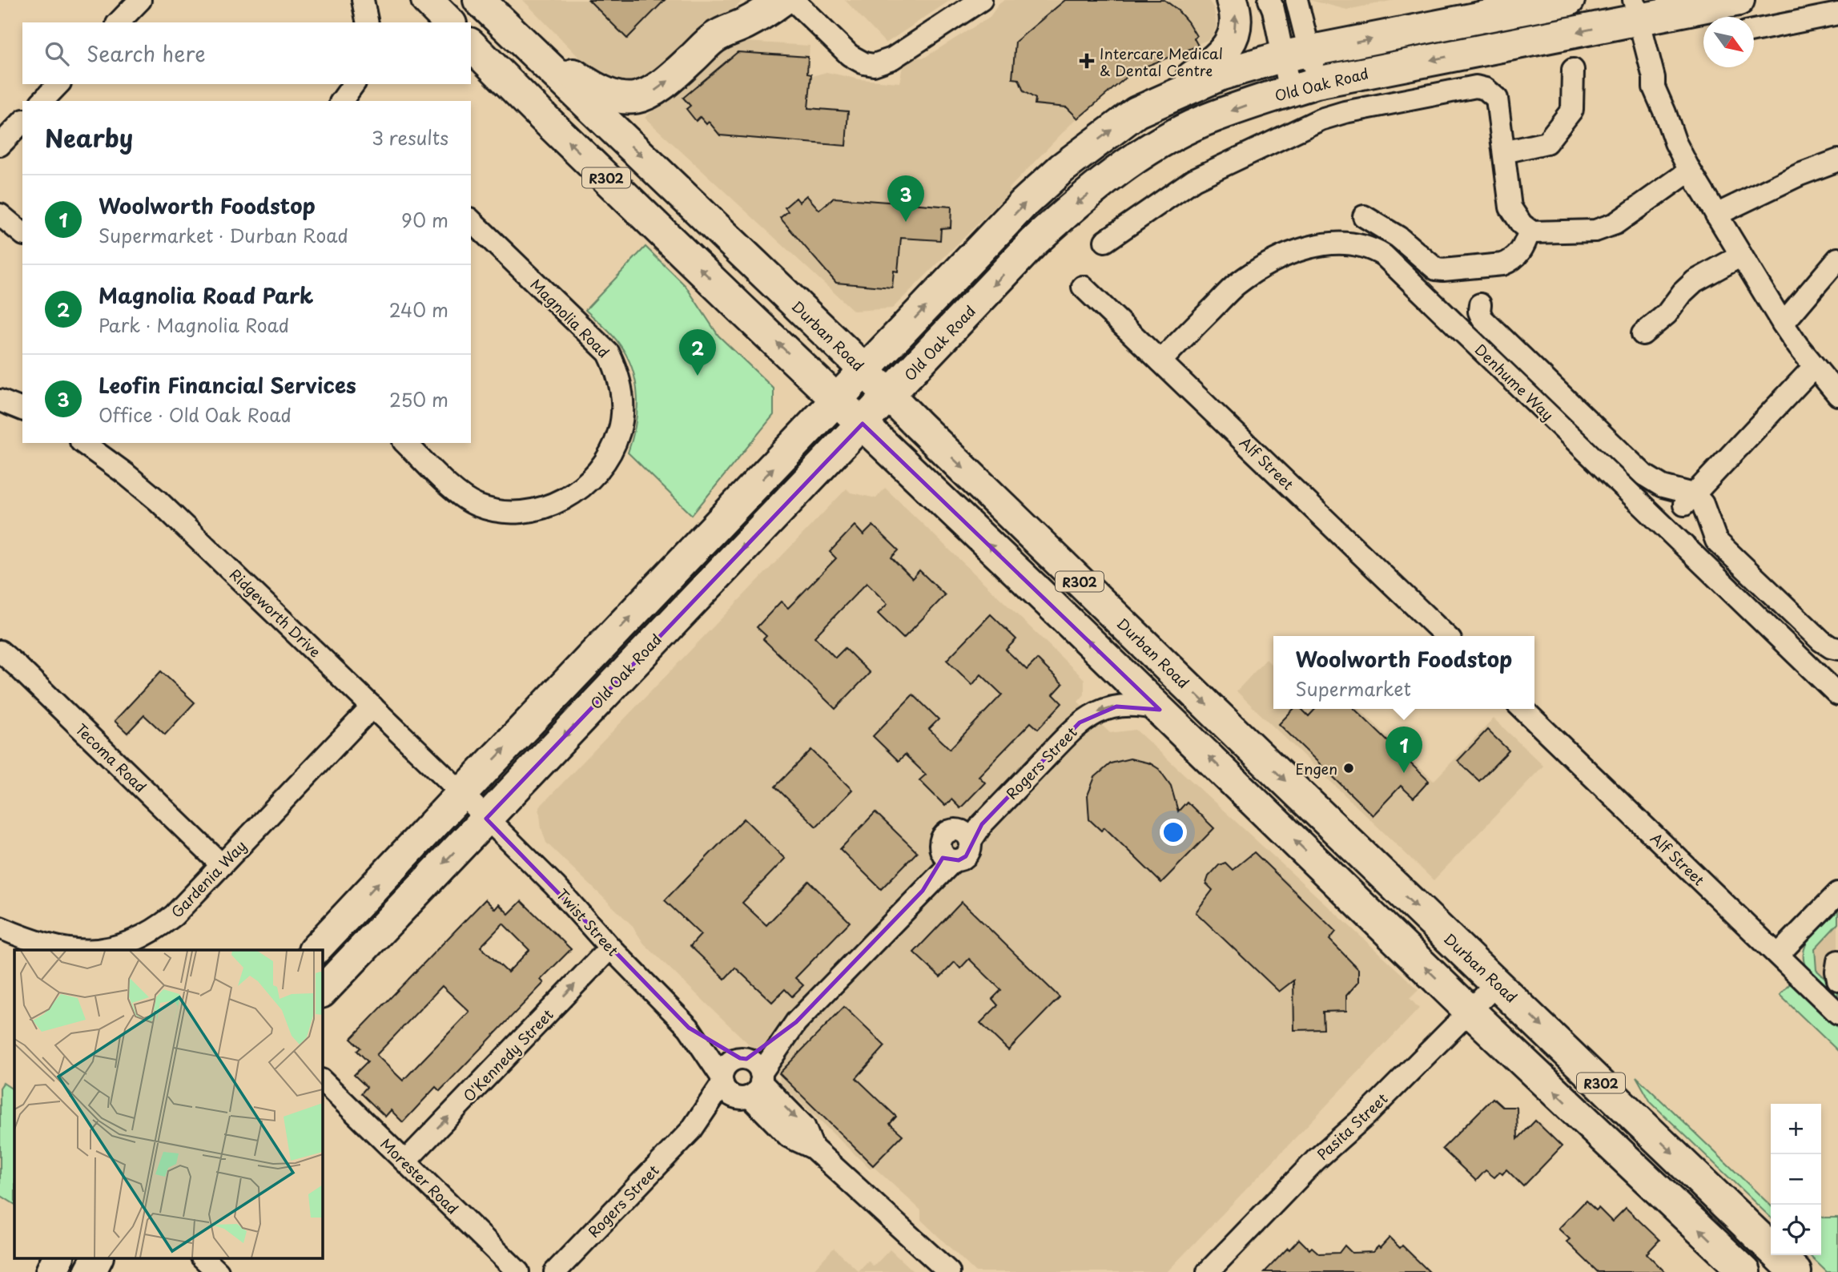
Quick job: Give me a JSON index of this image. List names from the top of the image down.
{
  "streets": {
    "main road": ["Old Oak Road", "R302", "Durban Road"],
    "street": [
      "Magnolia Road",
      "Denhume Way",
      "Alf Street",
      "Ridgeworth Drive",
      "Tecoma Road",
      "Rogers Street",
      "Gardenia Way",
      "Twist Street",
      "O'Kennedy Street",
      "Pasita Street",
      "Morester Road"
    ]
  },
  "crossings": [
    ["Old Oak Road", "R302"],
    ["Old Oak Road", "Durban Road"],
    ["Old Oak Road", "Twist Street"],
    ["R302", "Durban Road"],
    ["R302", "Rogers Street"],
    ["R302", "Pasita Street"],
    ["Durban Road", "Pasita Street"],
    ["Denhume Way", "Alf Street"],
    ["Ridgeworth Drive", "Gardenia Way"],
    ["Ridgeworth Drive", "Twist Street"],
    ["Tecoma Road", "Gardenia Way"],
    ["Rogers Street", "Twist Street"],
    ["Twist Street", "O'Kennedy Street"],
    ["O'Kennedy Street", "Morester Road"]
  ],
  "one_way": ["Rogers Street", "O'Kennedy Street"],
  "places": {
    "health": ["Intercare Medical & Dental Centre"],
    "other": ["Engen"]
  },
  "north": "bottom right",
  "page": {
    "search": "Search here",
    "heading": ["Nearby", "3 results"],
    "list": [
      {
        "mark": "1",
        "name": "Woolworth Foodstop",
        "note": "Supermarket · Durban Road",
        "value": "90 m"
      },
      {
        "mark": "2",
        "name": "Magnolia Road Park",
        "note": "Park · Magnolia Road",
        "value": "240 m"
      },
      {
        "mark": "3",
        "name": "Leofin Financial Services",
        "note": "Office · Old Oak Road",
        "value": "250 m"
      }
    ],
    "pins": ["3", "2", "1"],
    "popup": ["Woolworth Foodstop", "Supermarket"],
    "map_buttons": ["+", "−"]
  }
}
